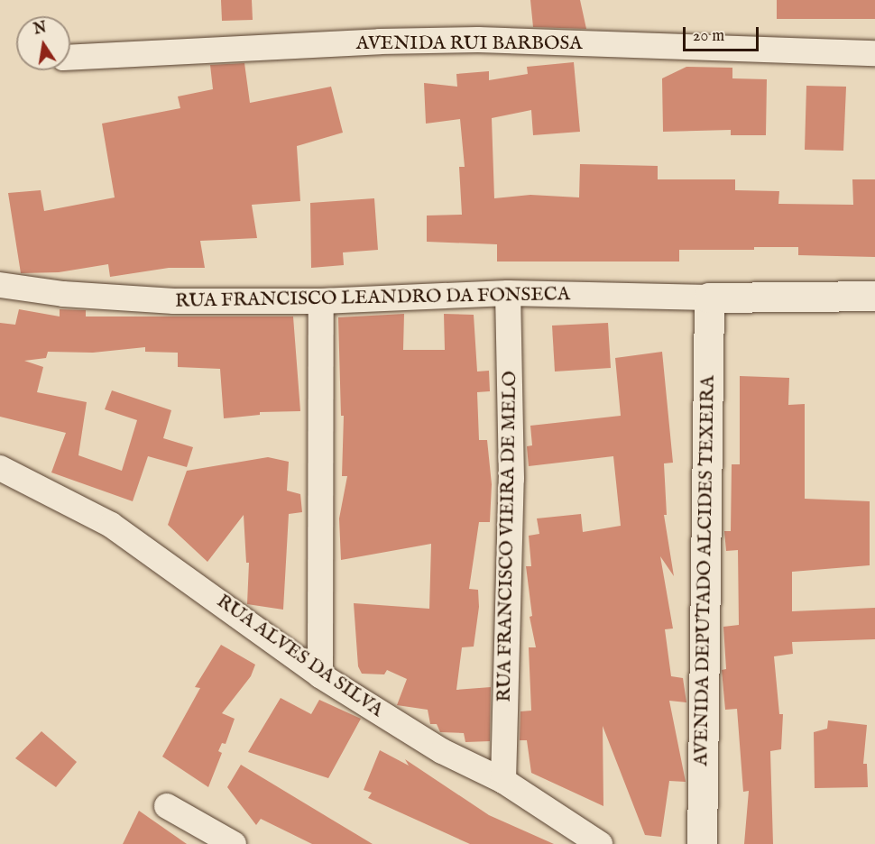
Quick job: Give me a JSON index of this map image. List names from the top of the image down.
{
  "streets": {
    "main road": ["RUA FRANCISCO LEANDRO DA FONSECA", "AVENIDA DEPUTADO ALCIDES TEXEIRA"],
    "street": ["AVENIDA RUI BARBOSA", "RUA FRANCISCO VIEIRA DE MELO", "RUA ALVES DA SILVA"]
  },
  "crossings": [
    ["RUA FRANCISCO LEANDRO DA FONSECA", "RUA FRANCISCO VIEIRA DE MELO"],
    ["RUA FRANCISCO LEANDRO DA FONSECA", "AVENIDA DEPUTADO ALCIDES TEXEIRA"],
    ["RUA FRANCISCO VIEIRA DE MELO", "RUA ALVES DA SILVA"]
  ],
  "scale_bar": "20 m",
  "north": "top"
}
